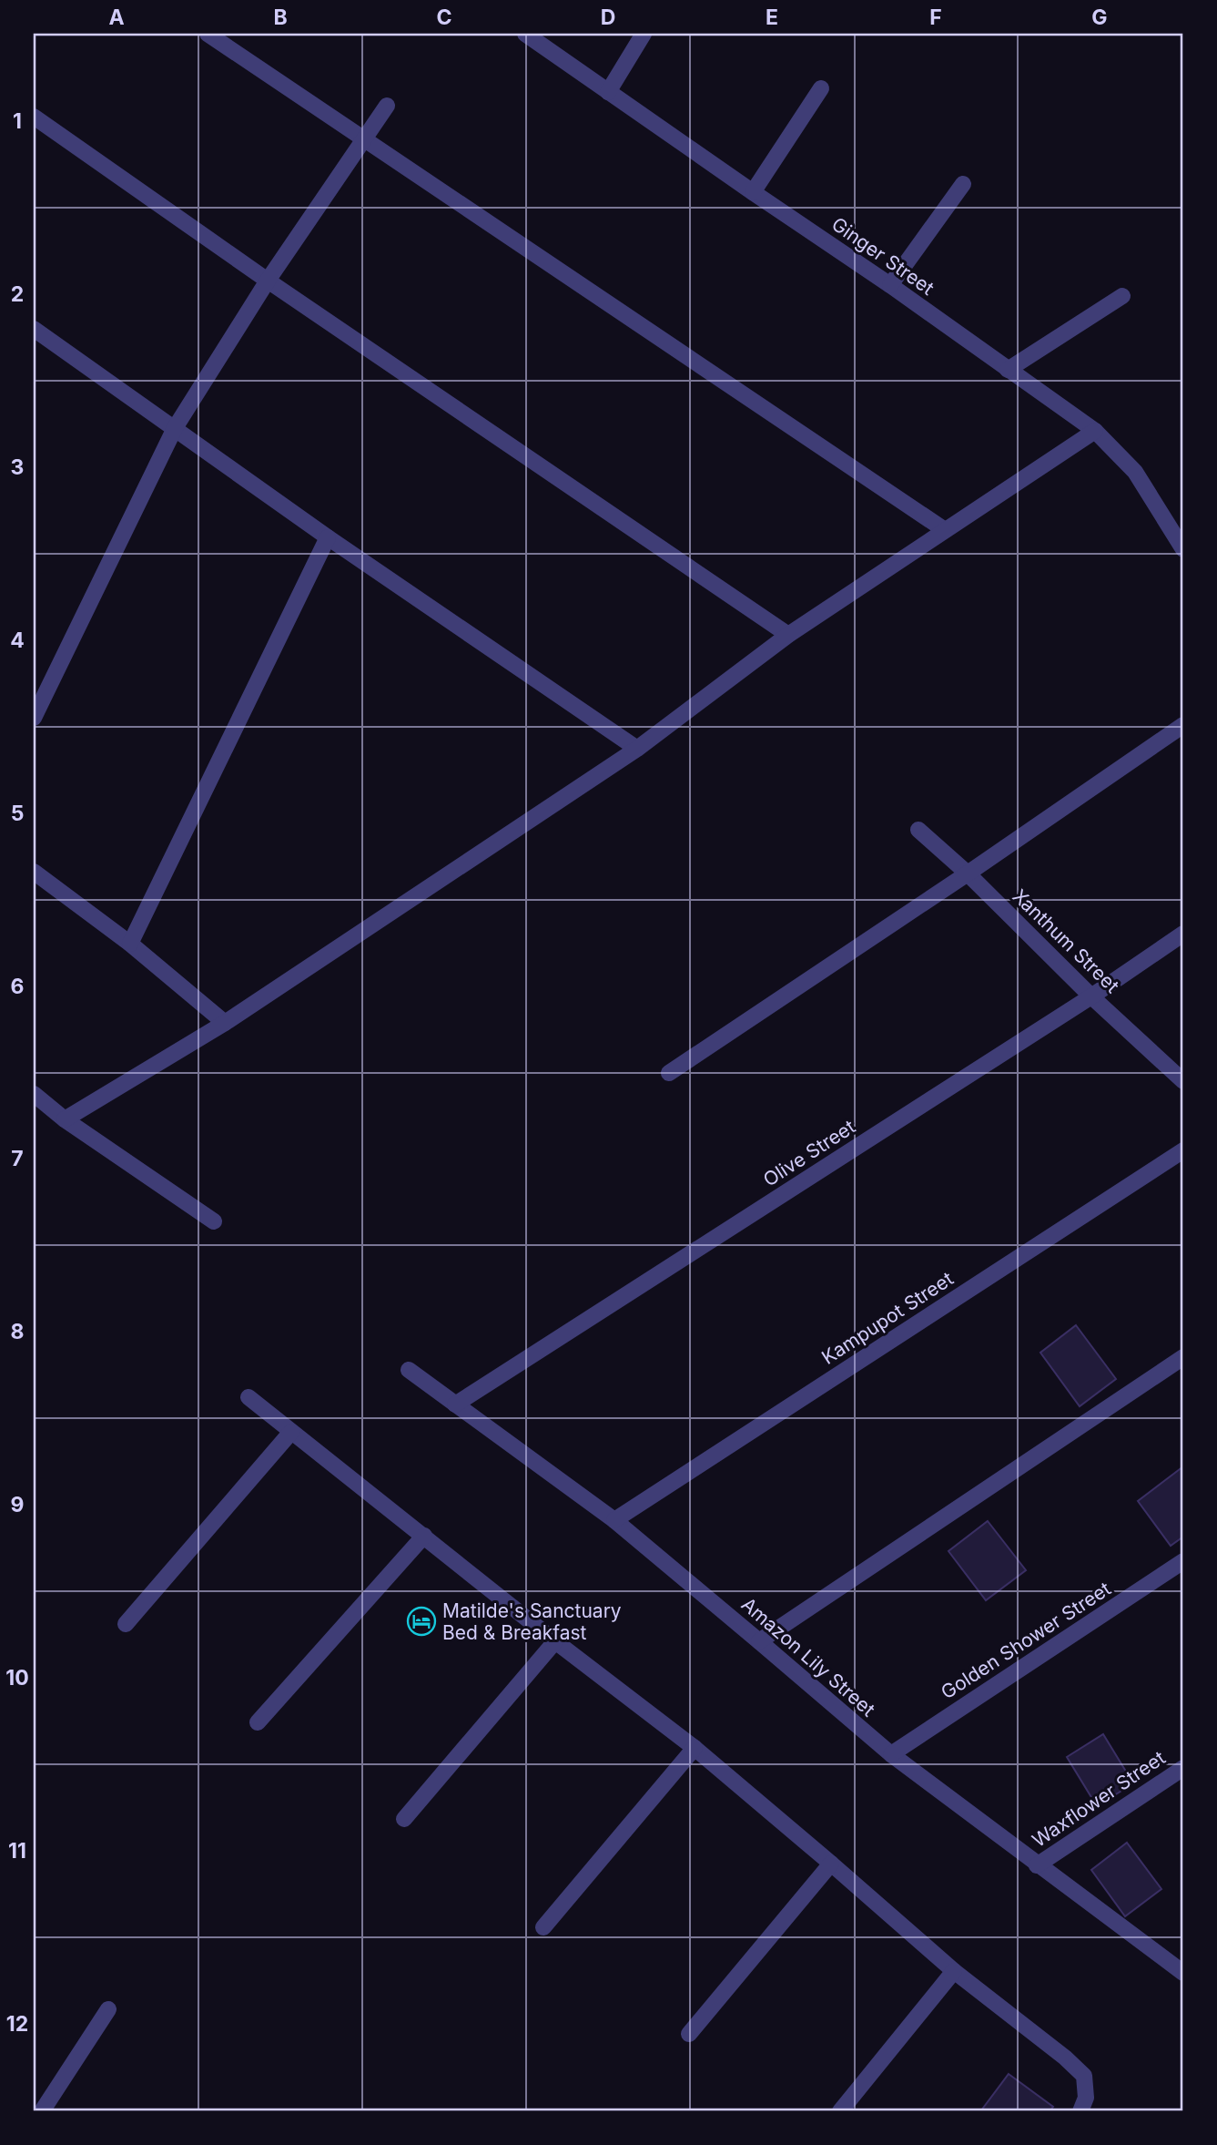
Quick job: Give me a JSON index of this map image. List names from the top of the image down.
{
  "streets": {
    "street": [
      "Ginger Street",
      "Xanthum Street",
      "Olive Street",
      "Kampupot Street",
      "Golden Shower Street",
      "Amazon Lily Street",
      "Waxflower Street"
    ]
  },
  "crossings": [
    ["Xanthum Street", "Olive Street"],
    ["Olive Street", "Amazon Lily Street"],
    ["Kampupot Street", "Amazon Lily Street"],
    ["Golden Shower Street", "Amazon Lily Street"],
    ["Amazon Lily Street", "Waxflower Street"]
  ],
  "places": {
    "hotel": ["Matilde's Sanctuary Bed & Breakfast"]
  },
  "grid": {
    "columns": [
      "A",
      "B",
      "C",
      "D",
      "E",
      "F",
      "G"
    ],
    "rows": [
      "1",
      "2",
      "3",
      "4",
      "5",
      "6",
      "7",
      "8",
      "9",
      "10",
      "11",
      "12"
    ]
  }
}
